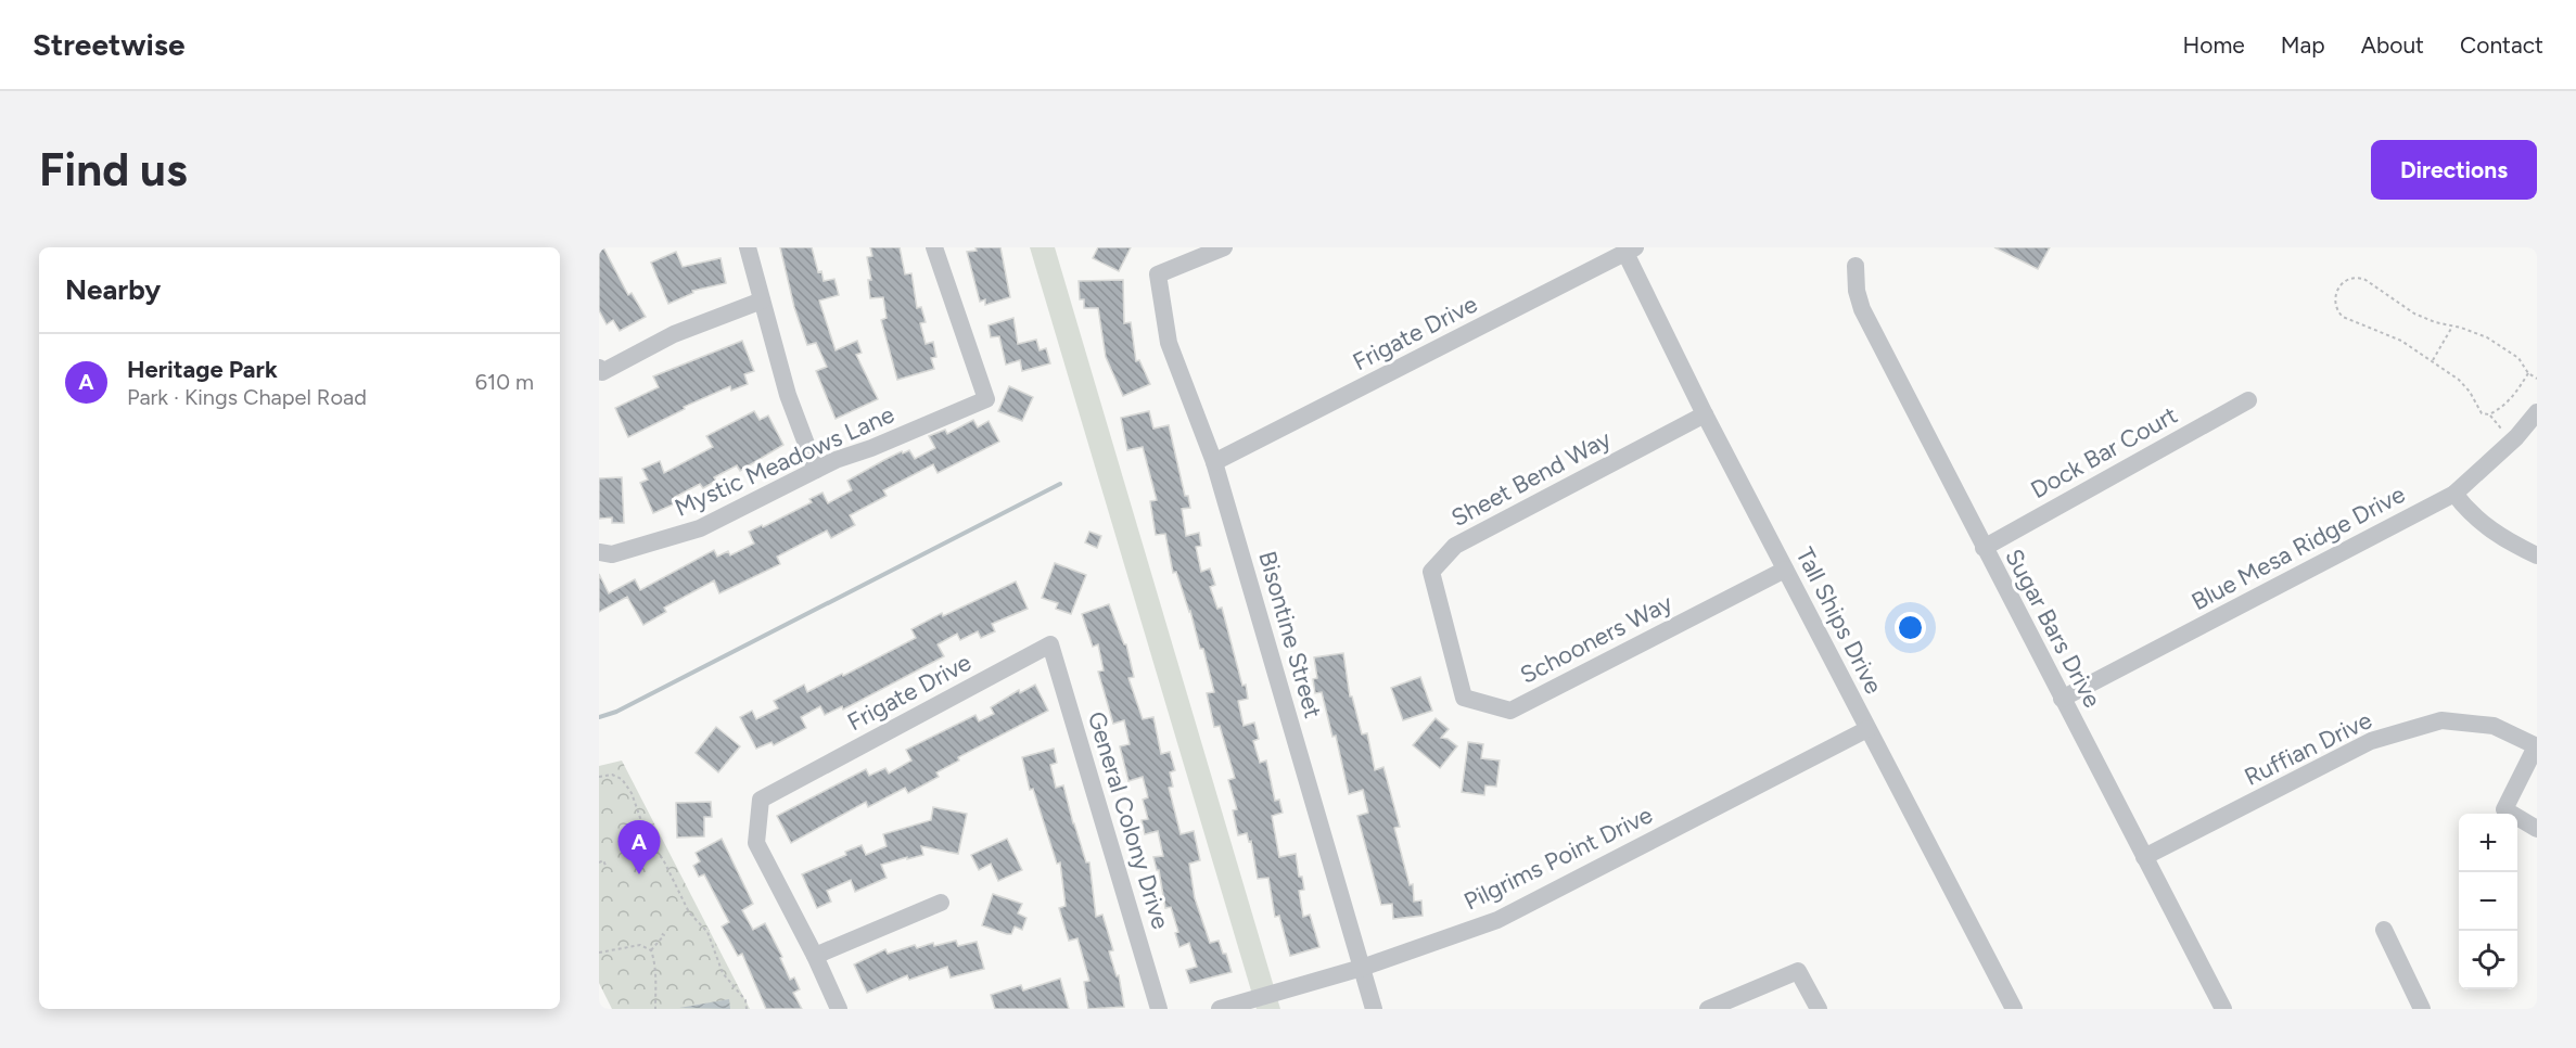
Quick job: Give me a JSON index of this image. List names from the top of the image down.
{
  "streets": {
    "street": [
      "Frigate Drive",
      "Dock Bar Court",
      "Mystic Meadows Lane",
      "Sheet Bend Way",
      "Blue Mesa Ridge Drive",
      "Tall Ships Drive",
      "Sugar Bars Drive",
      "Bisontine Street",
      "Schooners Way",
      "Ruffian Drive",
      "General Colony Drive",
      "Pilgrims Point Drive"
    ]
  },
  "crossings": [
    ["Frigate Drive", "Tall Ships Drive"],
    ["Frigate Drive", "Bisontine Street"],
    ["Frigate Drive", "General Colony Drive"],
    ["Dock Bar Court", "Sugar Bars Drive"],
    ["Sheet Bend Way", "Tall Ships Drive"],
    ["Sheet Bend Way", "Schooners Way"],
    ["Blue Mesa Ridge Drive", "Sugar Bars Drive"],
    ["Tall Ships Drive", "Schooners Way"],
    ["Tall Ships Drive", "Pilgrims Point Drive"],
    ["Sugar Bars Drive", "Ruffian Drive"],
    ["Bisontine Street", "Pilgrims Point Drive"]
  ],
  "page": {
    "header": "Streetwise",
    "nav": [
      "Home",
      "Map",
      "About",
      "Contact"
    ],
    "buttons": "Directions",
    "title": "Find us",
    "heading": "Nearby",
    "list": [
      {
        "mark": "A",
        "name": "Heritage Park",
        "note": "Park · Kings Chapel Road",
        "value": "610 m"
      }
    ],
    "map_buttons": ["+", "−"],
    "pins": "A"
  }
}
